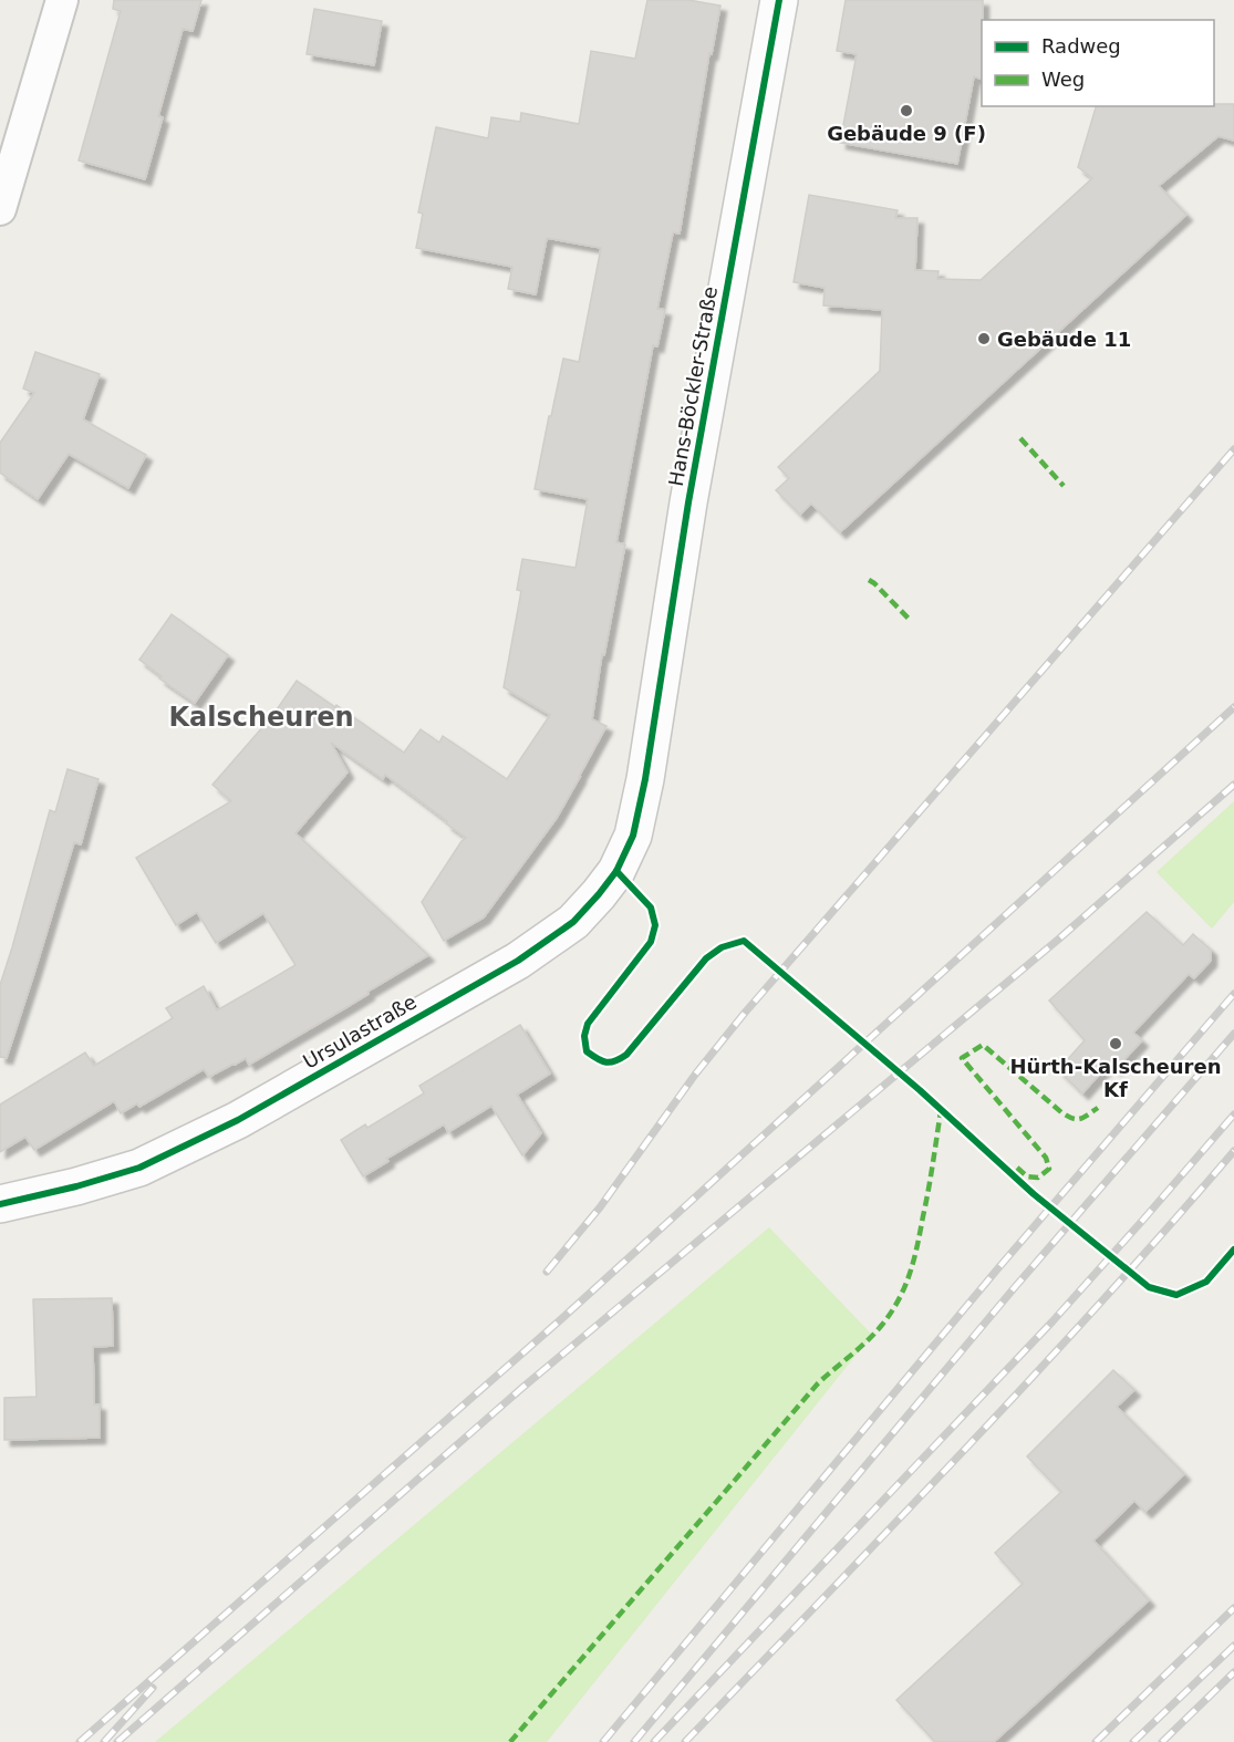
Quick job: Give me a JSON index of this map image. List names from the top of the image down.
{
  "streets": {
    "street": ["Hans-Böckler-Straße", "Ursulastraße"]
  },
  "crossings": [
    ["Hans-Böckler-Straße", "Ursulastraße"]
  ],
  "districts": ["Kalscheuren"],
  "places": ["Gebäude 9 (F)", "Gebäude 11", "Hürth-Kalscheuren Kf"],
  "legend": ["Radweg", "Weg"]
}
